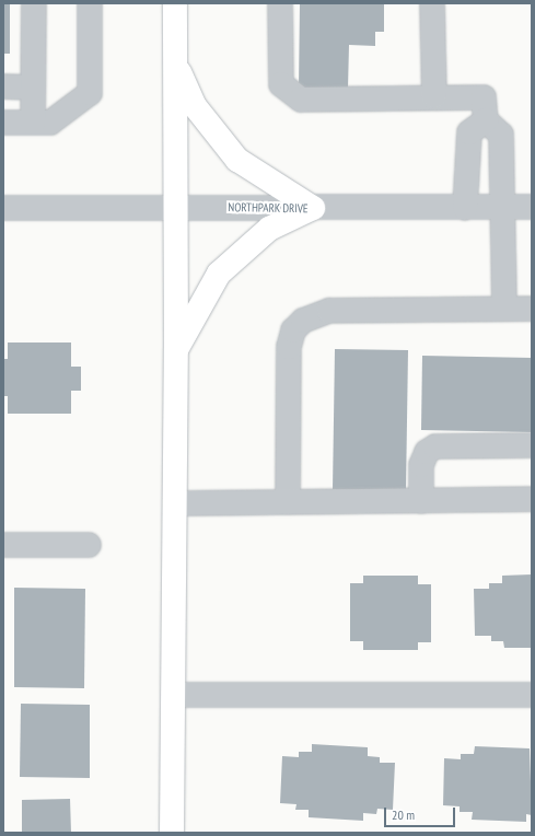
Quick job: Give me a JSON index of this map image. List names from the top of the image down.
{
  "streets": {
    "street": ["NORTHPARK DRIVE"]
  },
  "scale_bar": "20 m"
}
